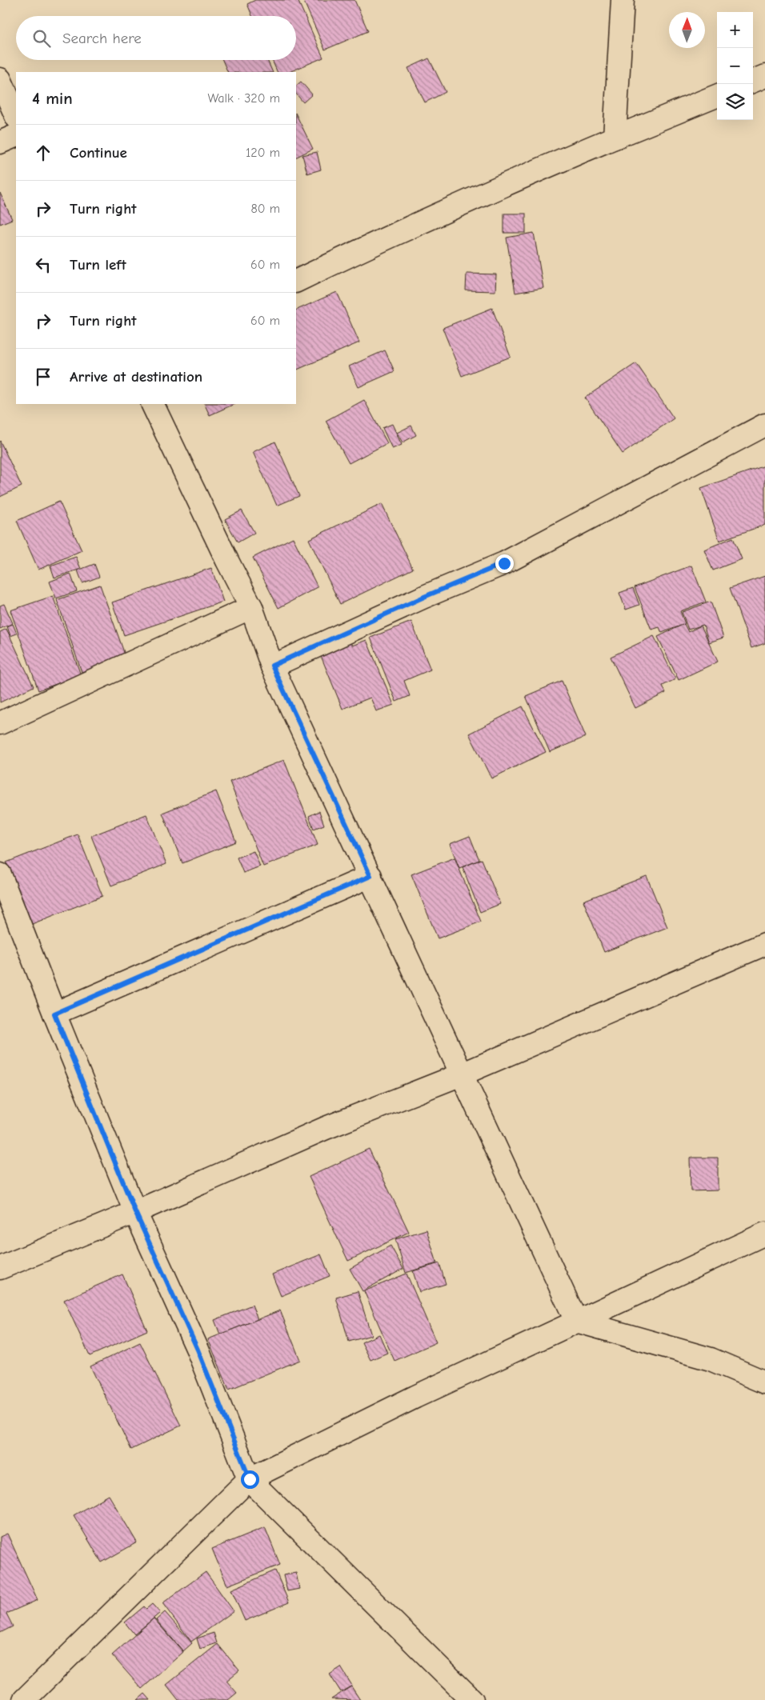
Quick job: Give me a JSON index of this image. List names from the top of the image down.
{
  "north": "top",
  "page": {
    "map_buttons": ["+", "−"],
    "search": "Search here",
    "heading": ["4 min", "Walk · 320 m"],
    "list": [
      ["Continue", "120 m"],
      ["Turn right", "80 m"],
      ["Turn left", "60 m"],
      ["Turn right", "60 m"],
      "Arrive at destination"
    ]
  }
}
